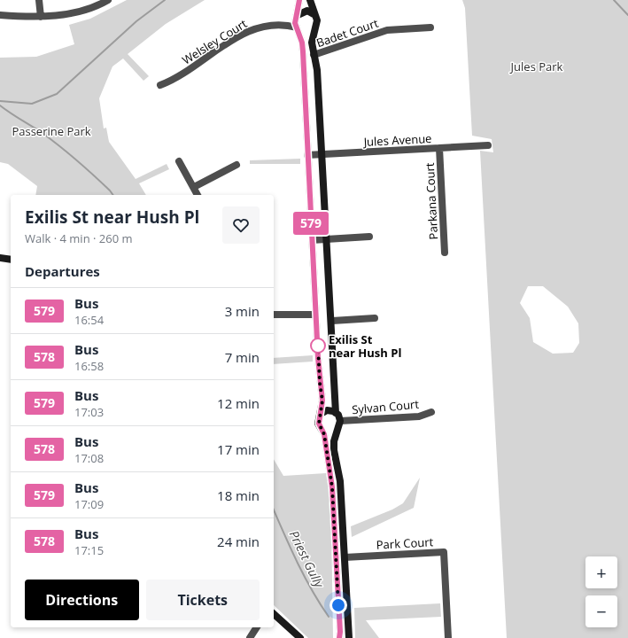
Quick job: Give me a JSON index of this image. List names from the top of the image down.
{
  "streets": {
    "street": [
      "Badet Court",
      "Welsley Court",
      "Jules Avenue",
      "Parkana Court",
      "Sylvan Court",
      "Park Court"
    ]
  },
  "crossings": [
    ["Jules Avenue", "Parkana Court"]
  ],
  "water": ["Priest Gully"],
  "parks": ["Jules Park", "Passerine Park"],
  "places": ["Exilis St near Hush Pl"],
  "lines": ["bus line 579"],
  "page": {
    "on_map": "579",
    "heading": [
      ["Exilis St near Hush Pl", "Walk · 4 min · 260 m"],
      "Departures"
    ],
    "list": [
      {
        "mark": "579",
        "name": "Bus",
        "note": "16:54",
        "value": "3 min"
      },
      {
        "mark": "578",
        "name": "Bus",
        "note": "16:58",
        "value": "7 min"
      },
      {
        "mark": "579",
        "name": "Bus",
        "note": "17:03",
        "value": "12 min"
      },
      {
        "mark": "578",
        "name": "Bus",
        "note": "17:08",
        "value": "17 min"
      },
      {
        "mark": "579",
        "name": "Bus",
        "note": "17:09",
        "value": "18 min"
      },
      {
        "mark": "578",
        "name": "Bus",
        "note": "17:15",
        "value": "24 min"
      }
    ],
    "map_buttons": ["+", "−"],
    "buttons": ["Directions", "Tickets"]
  }
}
